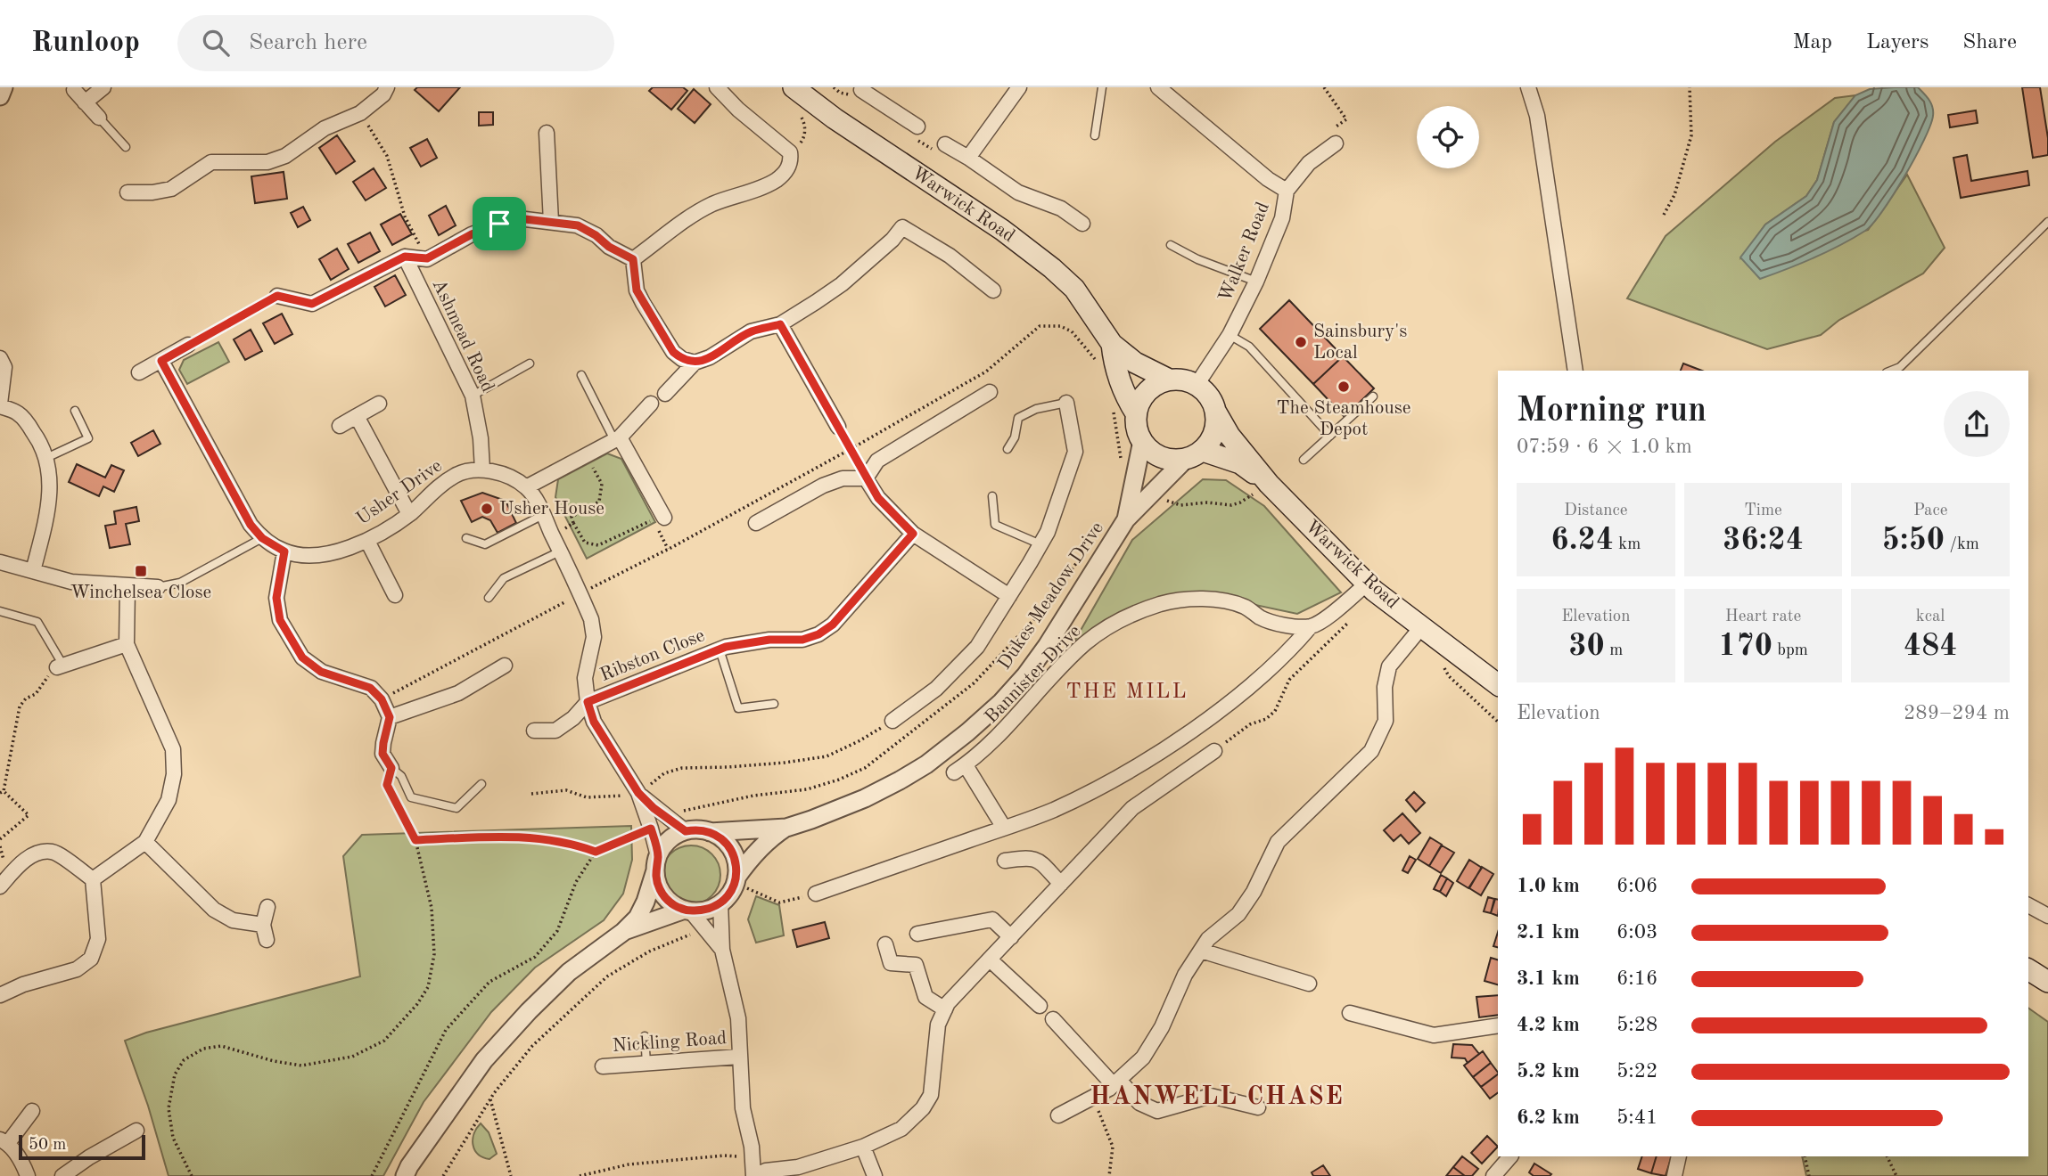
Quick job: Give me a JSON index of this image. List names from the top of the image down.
{
  "streets": {
    "main road": ["Warwick Road"],
    "street": [
      "Walker Road",
      "Ashmead Road",
      "Usher Drive",
      "Dukes Meadow Drive",
      "Ribston Close",
      "Bannister Drive",
      "Nickling Road"
    ]
  },
  "crossings": [
    ["Warwick Road", "Walker Road"],
    ["Warwick Road", "Dukes Meadow Drive"],
    ["Walker Road", "Dukes Meadow Drive"],
    ["Ashmead Road", "Usher Drive"],
    ["Dukes Meadow Drive", "Nickling Road"]
  ],
  "districts": ["THE MILL", "HANWELL CHASE"],
  "places": {
    "other": ["Sainsbury's Local", "The Steamhouse Depot", "Usher House"],
    "transit": ["Winchelsea Close"]
  },
  "scale_bar": "50 m",
  "page": {
    "header": "Runloop",
    "search": "Search here",
    "nav": ["Map", "Layers", "Share"],
    "heading": ["Morning run", "07:59 · 6 × 1.0 km"],
    "stats": [
      ["Distance", "6.24 km"],
      ["Time", "36:24"],
      ["Pace", "5:50 /km"],
      ["Elevation", "30 m"],
      ["Heart rate", "170 bpm"],
      ["kcal", "484"]
    ],
    "chart": ["Elevation", "289–294 m"],
    "list": [
      {
        "name": "1.0 km",
        "note": "6:06"
      },
      {
        "name": "2.1 km",
        "note": "6:03"
      },
      {
        "name": "3.1 km",
        "note": "6:16"
      },
      {
        "name": "4.2 km",
        "note": "5:28"
      },
      {
        "name": "5.2 km",
        "note": "5:22"
      },
      {
        "name": "6.2 km",
        "note": "5:41"
      }
    ],
    "scale": "50 m"
  }
}
